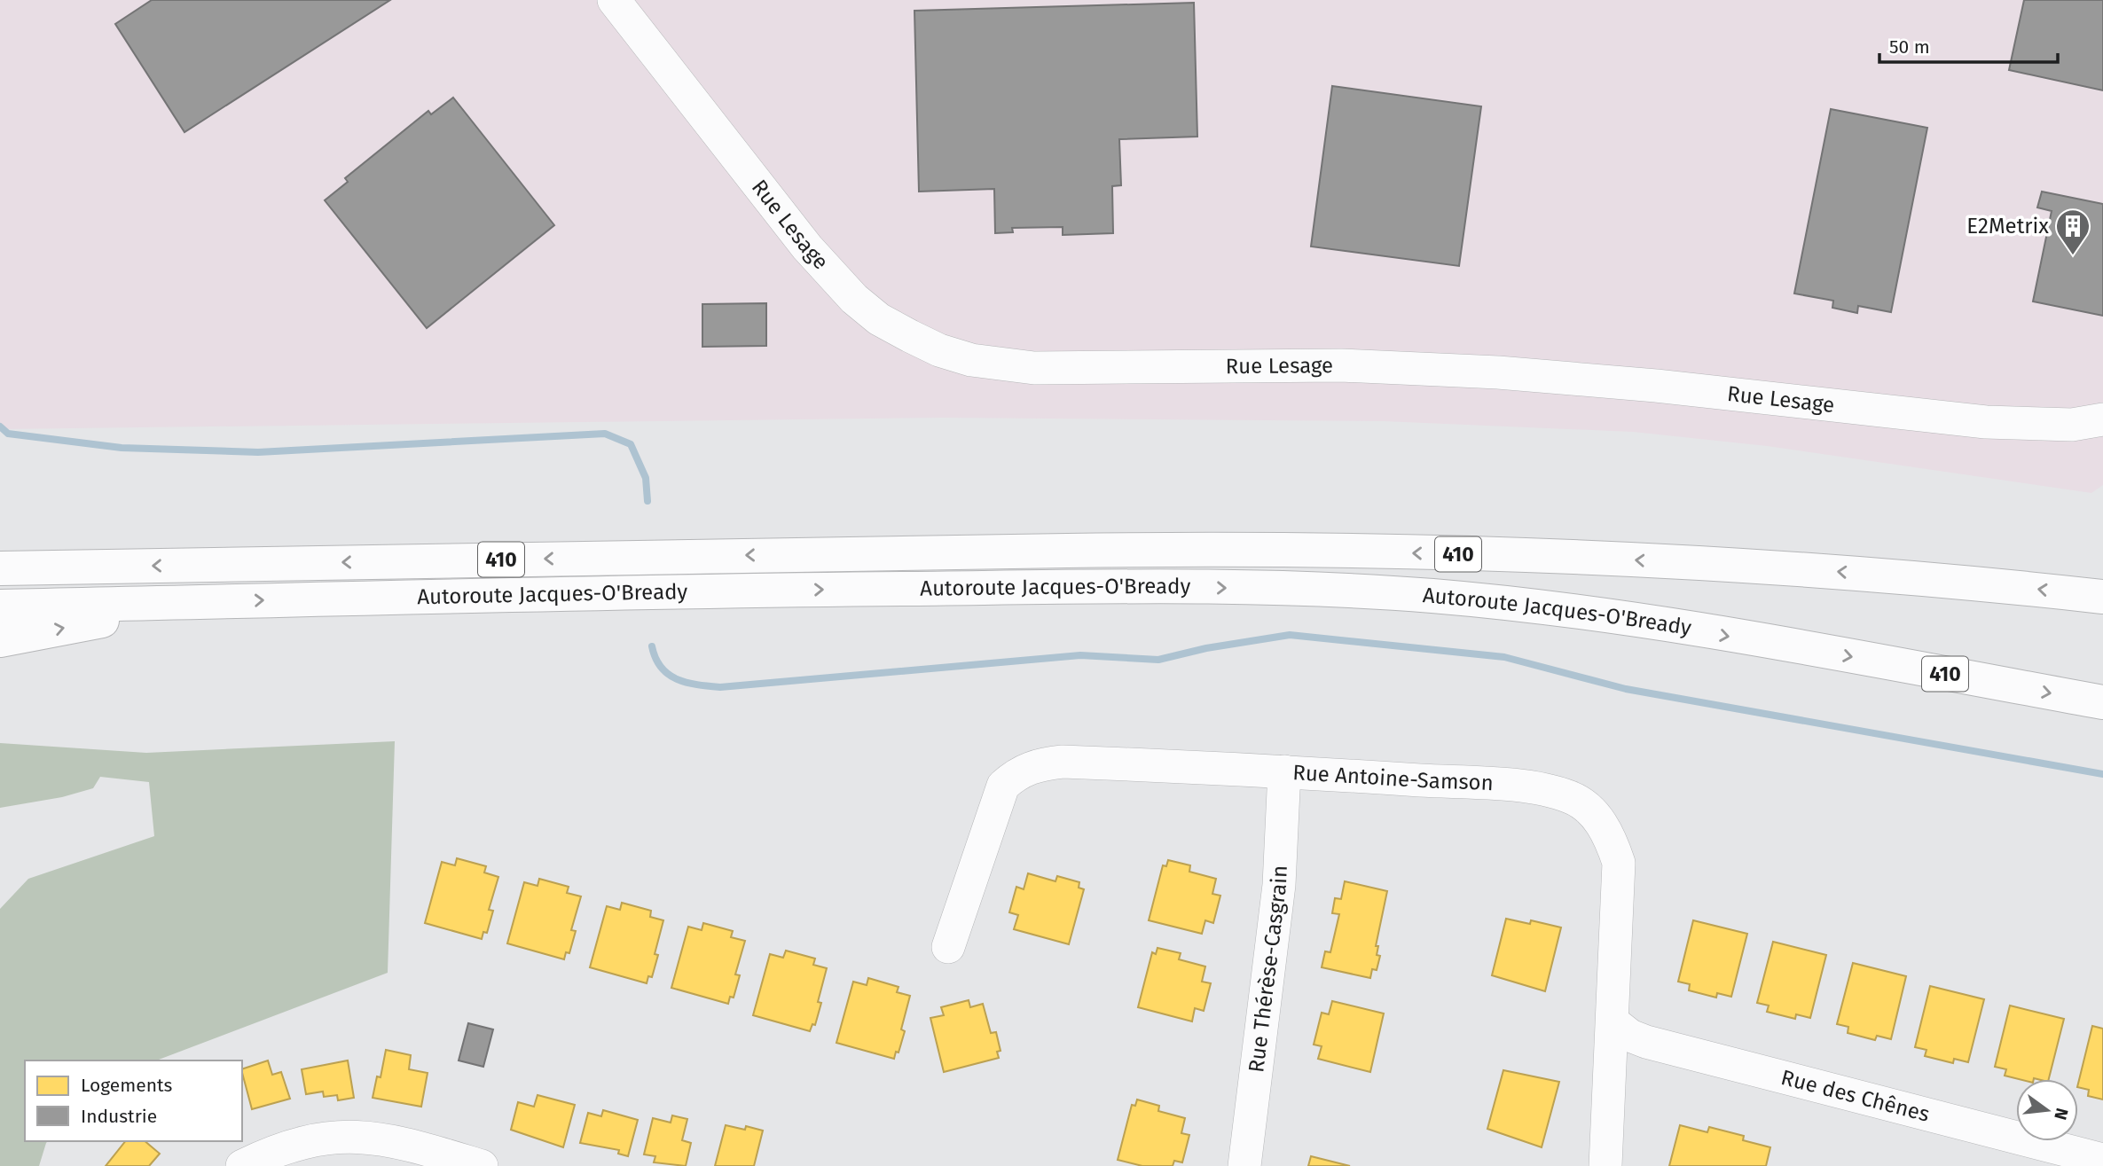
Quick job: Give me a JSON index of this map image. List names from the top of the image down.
{
  "streets": {
    "highway": ["410", "Autoroute Jacques-O'Bready"],
    "street": [
      "Rue Lesage",
      "Rue Antoine-Samson",
      "Rue Thérèse-Casgrain",
      "Rue des Chênes"
    ]
  },
  "crossings": [
    ["Rue Antoine-Samson", "Rue Thérèse-Casgrain"],
    ["Rue Antoine-Samson", "Rue des Chênes"]
  ],
  "places": {
    "building": ["E2Metrix"]
  },
  "legend": ["Logements", "Industrie"],
  "scale_bar": "50 m",
  "north": "right"
}
